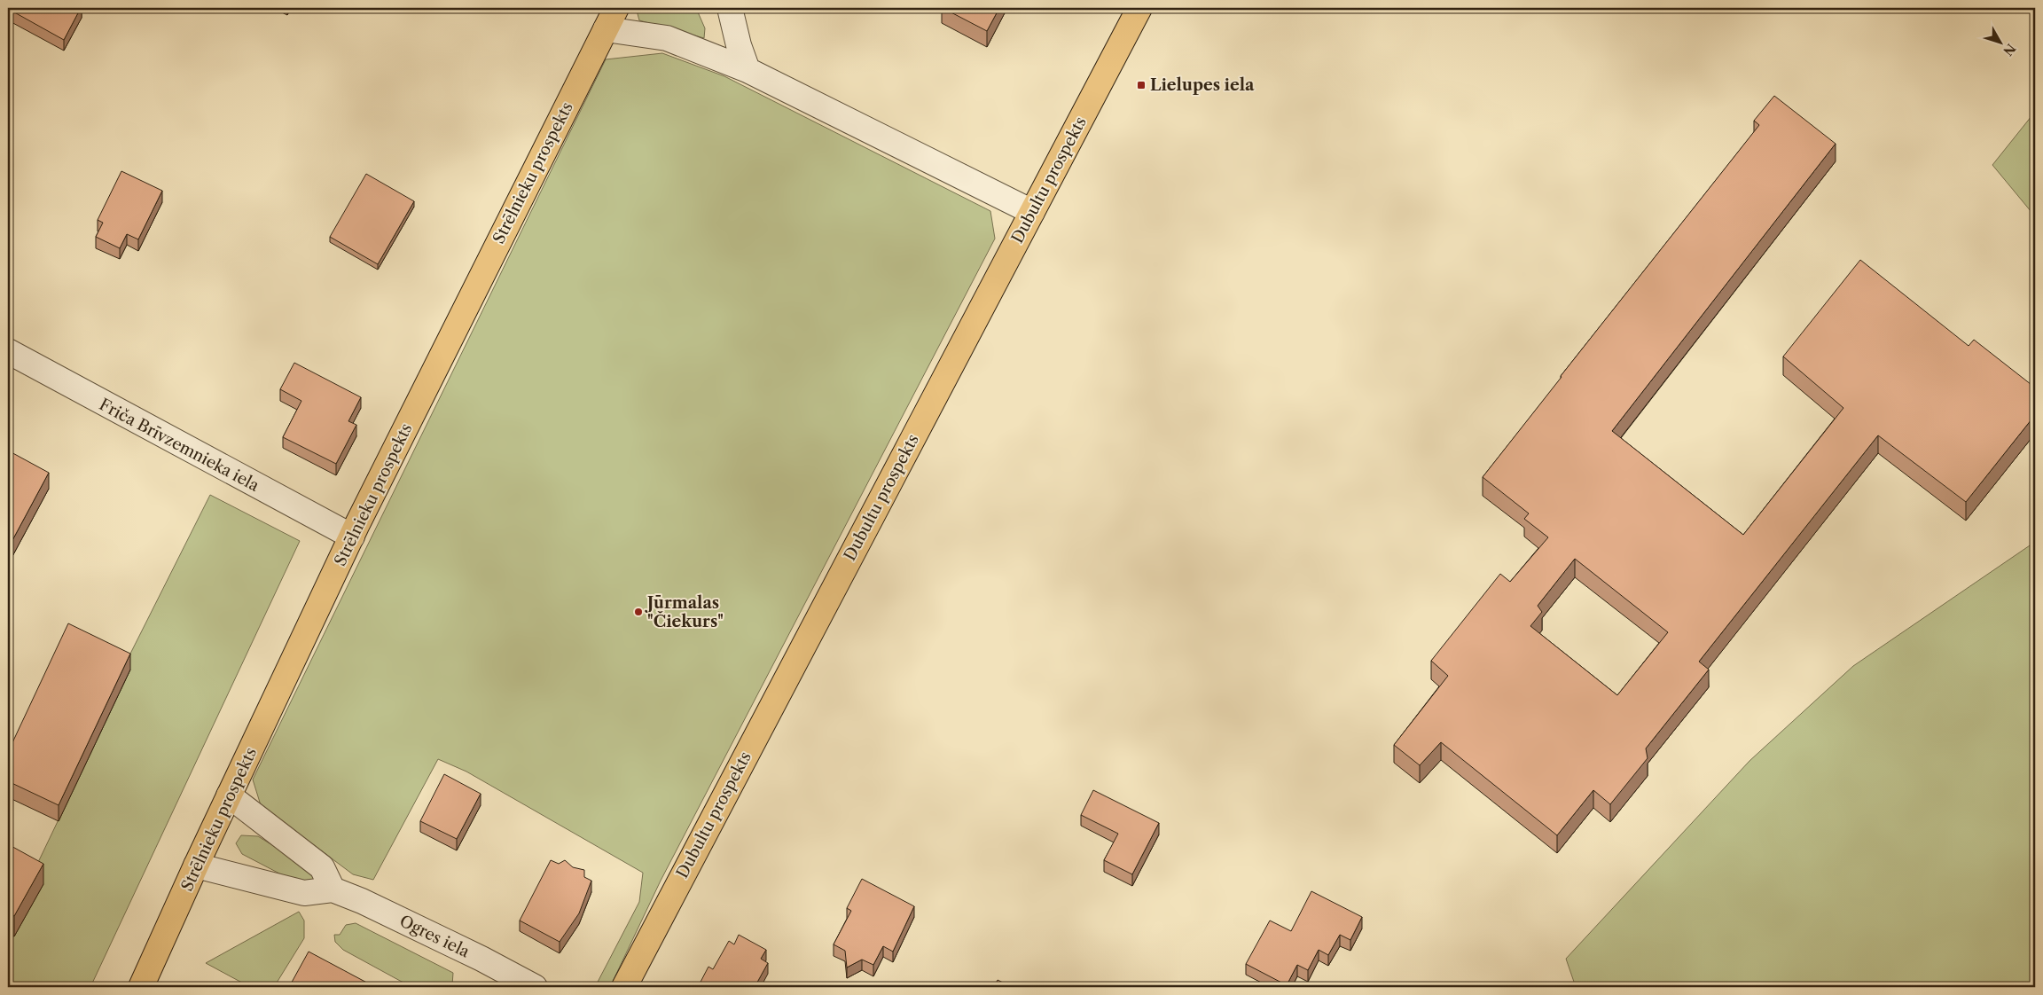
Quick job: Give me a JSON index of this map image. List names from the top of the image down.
{
  "streets": {
    "main road": ["Strēlnieku prospekts", "Dubultu prospekts"],
    "street": ["Friča Brīvzemnieka iela", "Ogres iela"]
  },
  "crossings": [
    ["Strēlnieku prospekts", "Friča Brīvzemnieka iela"],
    ["Strēlnieku prospekts", "Ogres iela"]
  ],
  "places": {
    "transit": ["Lielupes iela"],
    "other": ["Jūrmalas \"Čiekurs\""]
  },
  "north": "bottom right"
}
